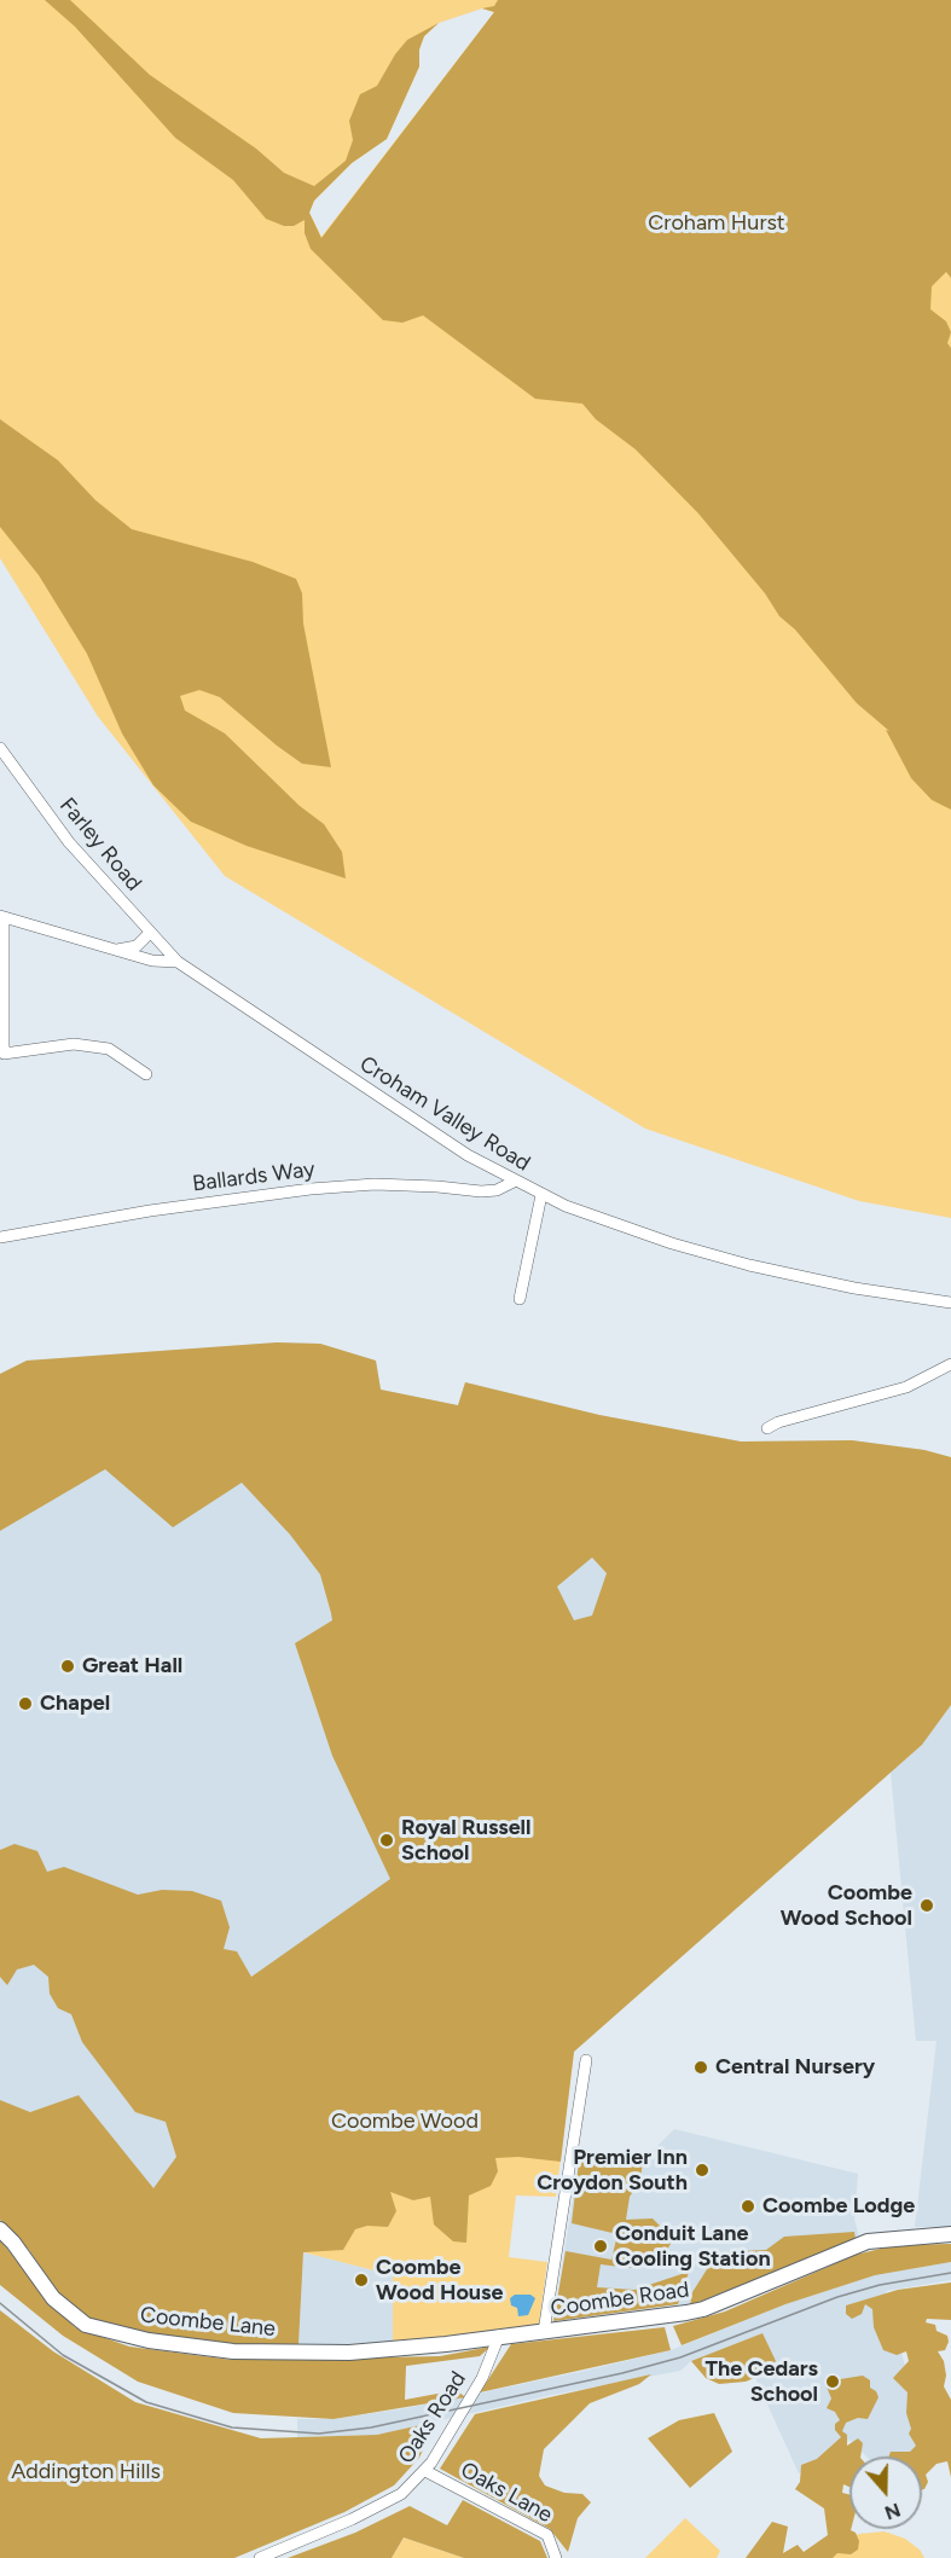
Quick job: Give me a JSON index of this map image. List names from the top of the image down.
{
  "streets": {
    "main road": ["Coombe Road", "Coombe Lane"],
    "street": [
      "Farley Road",
      "Croham Valley Road",
      "Ballards Way",
      "Oaks Road",
      "Oaks Lane"
    ]
  },
  "crossings": [
    ["Farley Road", "Croham Valley Road"],
    ["Croham Valley Road", "Ballards Way"],
    ["Coombe Road", "Coombe Lane"],
    ["Coombe Road", "Oaks Road"],
    ["Coombe Lane", "Oaks Road"],
    ["Oaks Road", "Oaks Lane"]
  ],
  "parks": ["Croham Hurst", "Coombe Wood", "Addington Hills"],
  "places": [
    "Great Hall",
    "Chapel",
    "Royal Russell School",
    "Coombe Wood School",
    "Central Nursery",
    "Premier Inn Croydon South",
    "Coombe Lodge",
    "Conduit Lane Cooling Station",
    "Coombe Wood House",
    "The Cedars School"
  ],
  "north": "bottom"
}
